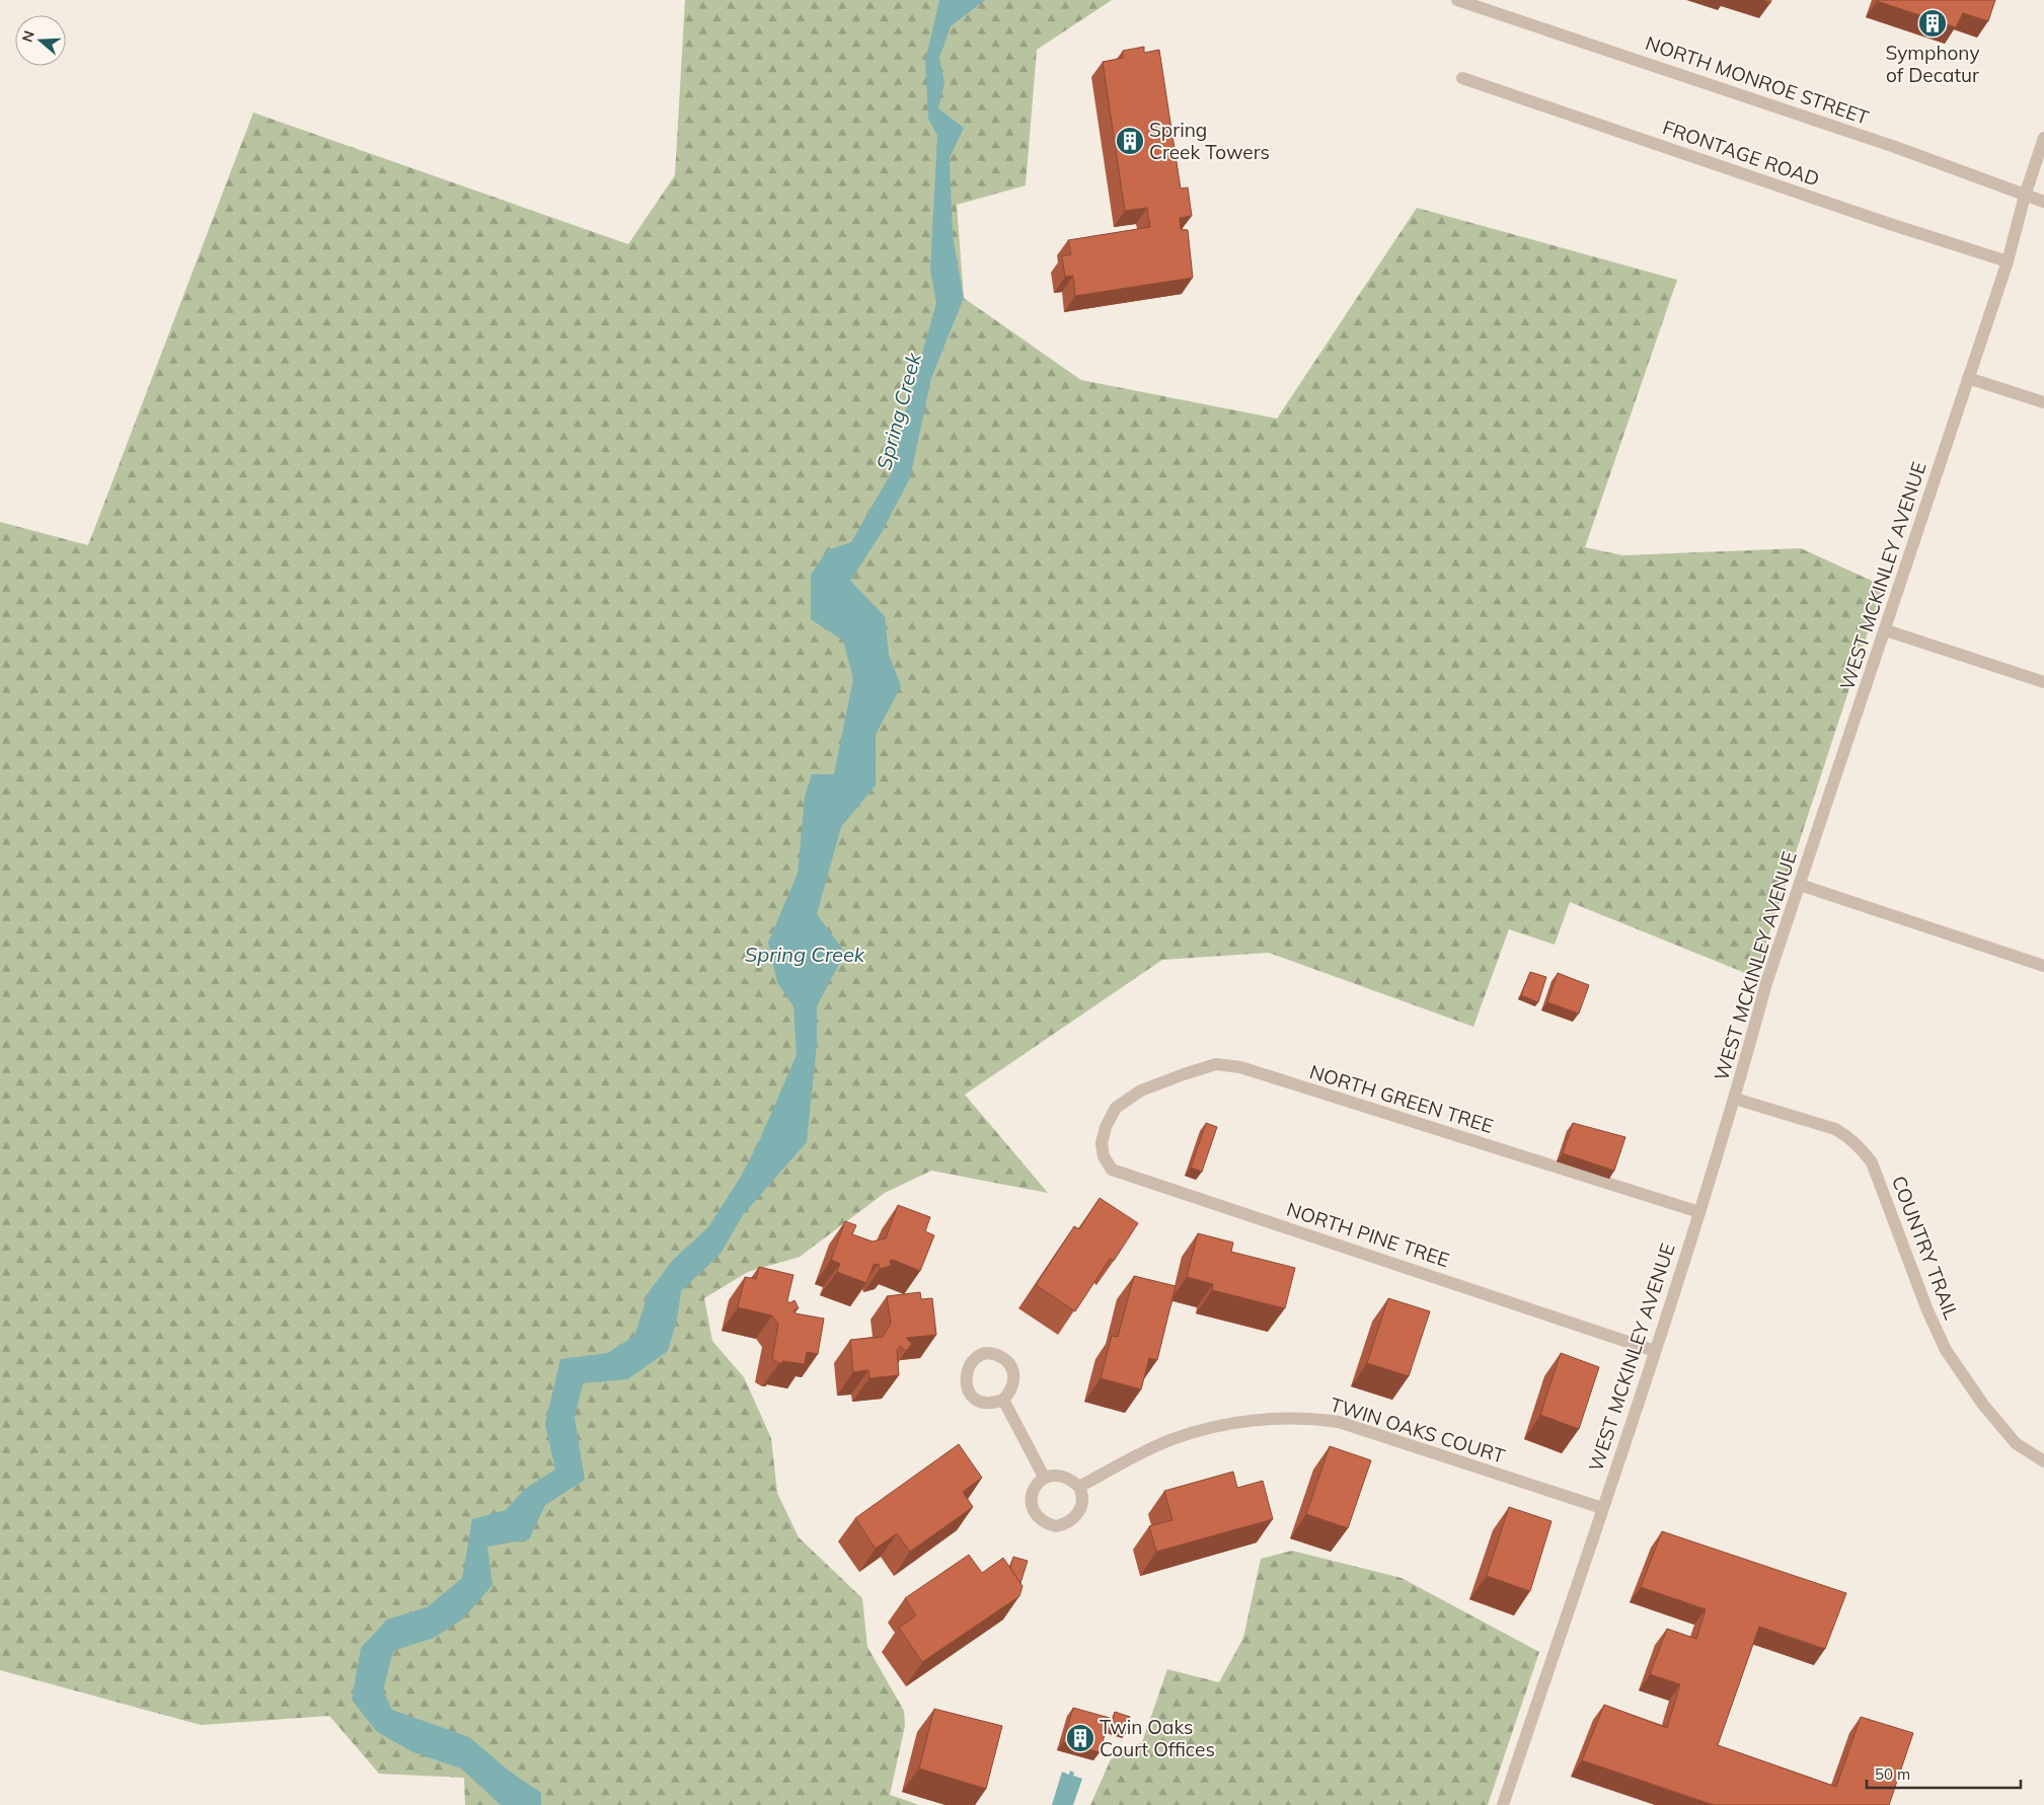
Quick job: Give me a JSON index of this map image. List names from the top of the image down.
{
  "streets": {
    "street": [
      "NORTH MONROE STREET",
      "FRONTAGE ROAD",
      "WEST MCKINLEY AVENUE",
      "NORTH GREEN TREE",
      "NORTH PINE TREE",
      "COUNTRY TRAIL",
      "TWIN OAKS COURT"
    ]
  },
  "crossings": [
    ["NORTH MONROE STREET", "WEST MCKINLEY AVENUE"],
    ["FRONTAGE ROAD", "WEST MCKINLEY AVENUE"],
    ["WEST MCKINLEY AVENUE", "NORTH GREEN TREE"],
    ["WEST MCKINLEY AVENUE", "NORTH PINE TREE"],
    ["WEST MCKINLEY AVENUE", "COUNTRY TRAIL"],
    ["WEST MCKINLEY AVENUE", "TWIN OAKS COURT"],
    ["NORTH GREEN TREE", "NORTH PINE TREE"]
  ],
  "water": ["Spring Creek"],
  "places": {
    "building": ["Symphony of Decatur", "Spring Creek Towers", "Twin Oaks Court Offices"]
  },
  "scale_bar": "50 m",
  "north": "left"
}
